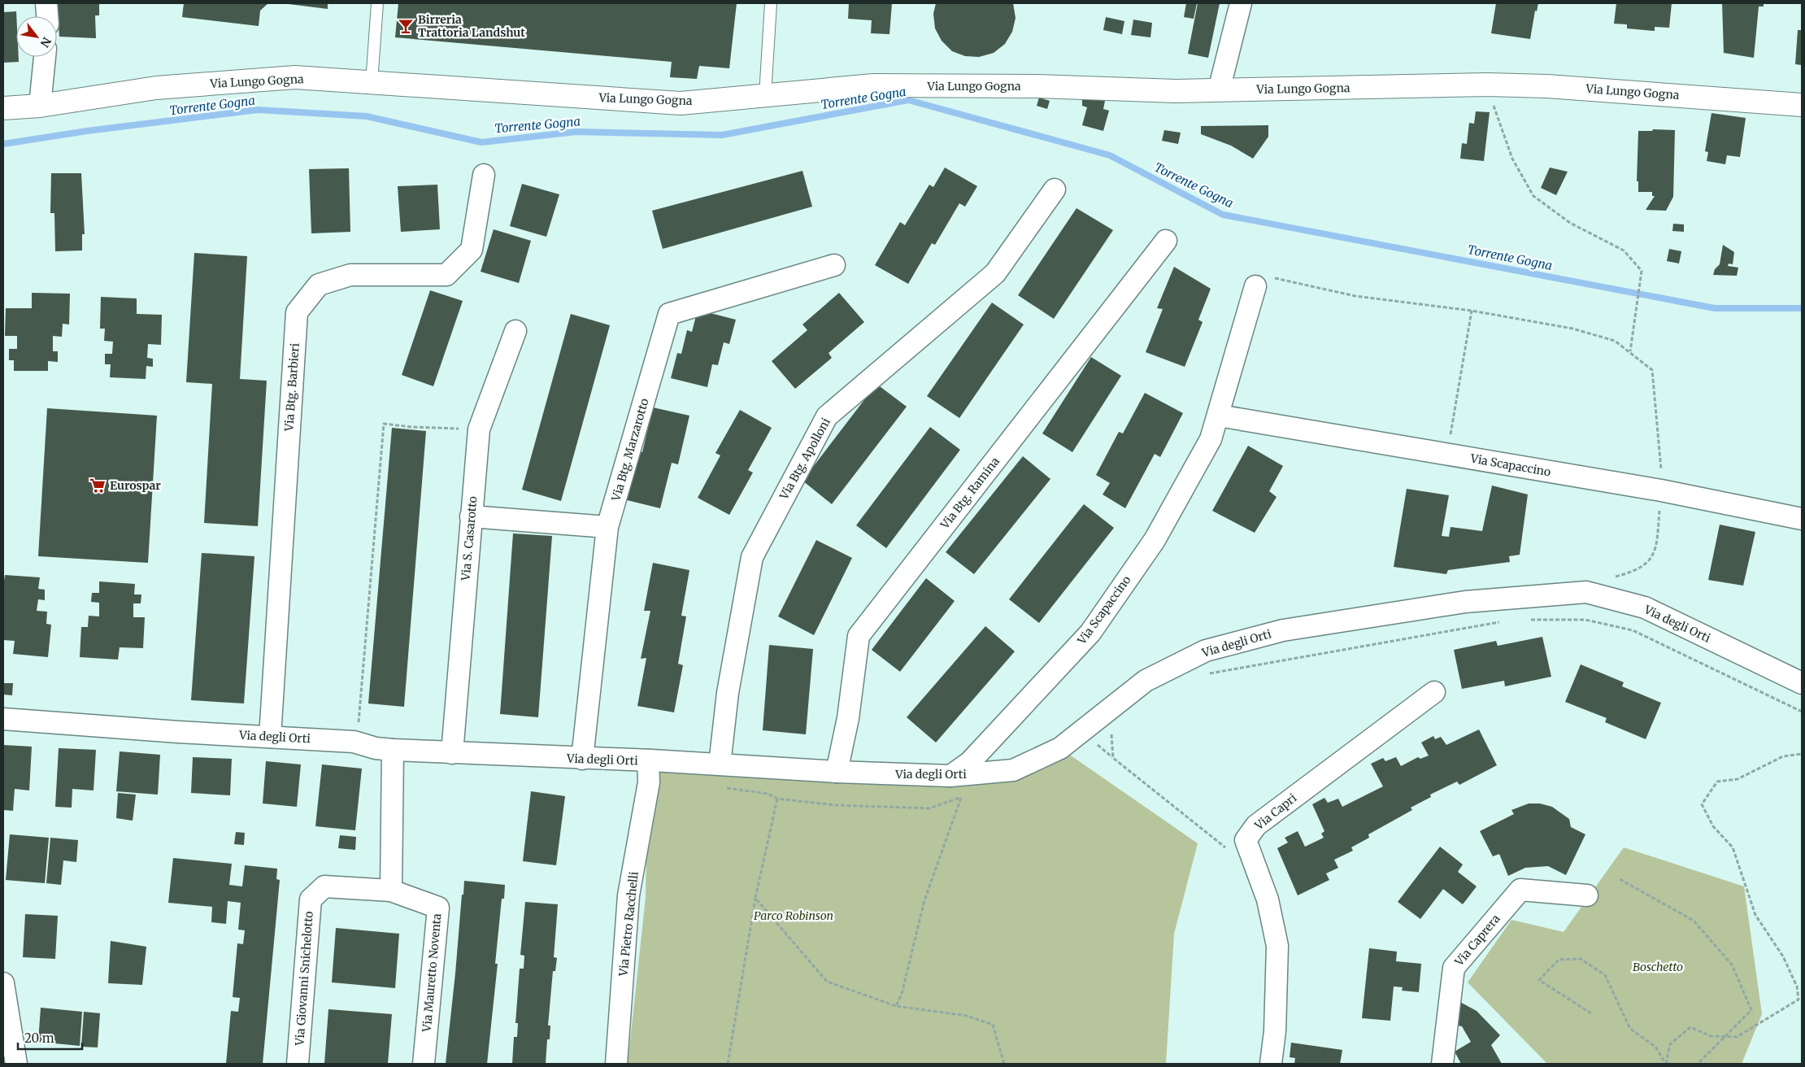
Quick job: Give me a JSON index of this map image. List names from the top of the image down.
{
  "streets": {
    "street": [
      "Via Lungo Gogna",
      "Via Btg. Barbieri",
      "Via Btg. Marzarotto",
      "Via Btg. Apolloni",
      "Via Scapaccino",
      "Via Btg. Ramina",
      "Via S. Casarotto",
      "Via degli Orti",
      "Via Capri",
      "Via Pietro Racchelli",
      "Via Caprera",
      "Via Mauretto Noventa",
      "Via Giovanni Snichelotto"
    ]
  },
  "crossings": [
    ["Via Btg. Barbieri", "Via degli Orti"],
    ["Via Btg. Marzarotto", "Via degli Orti"],
    ["Via Btg. Apolloni", "Via degli Orti"],
    ["Via Scapaccino", "Via degli Orti"],
    ["Via Btg. Ramina", "Via degli Orti"],
    ["Via S. Casarotto", "Via degli Orti"],
    ["Via degli Orti", "Via Pietro Racchelli"],
    ["Via Mauretto Noventa", "Via Giovanni Snichelotto"]
  ],
  "water": ["Torrente Gogna"],
  "parks": ["Parco Robinson", "Boschetto"],
  "places": {
    "bar": ["Birreria Trattoria Landshut"],
    "supermarket": ["Eurospar"]
  },
  "scale_bar": "20 m",
  "north": "bottom right"
}
